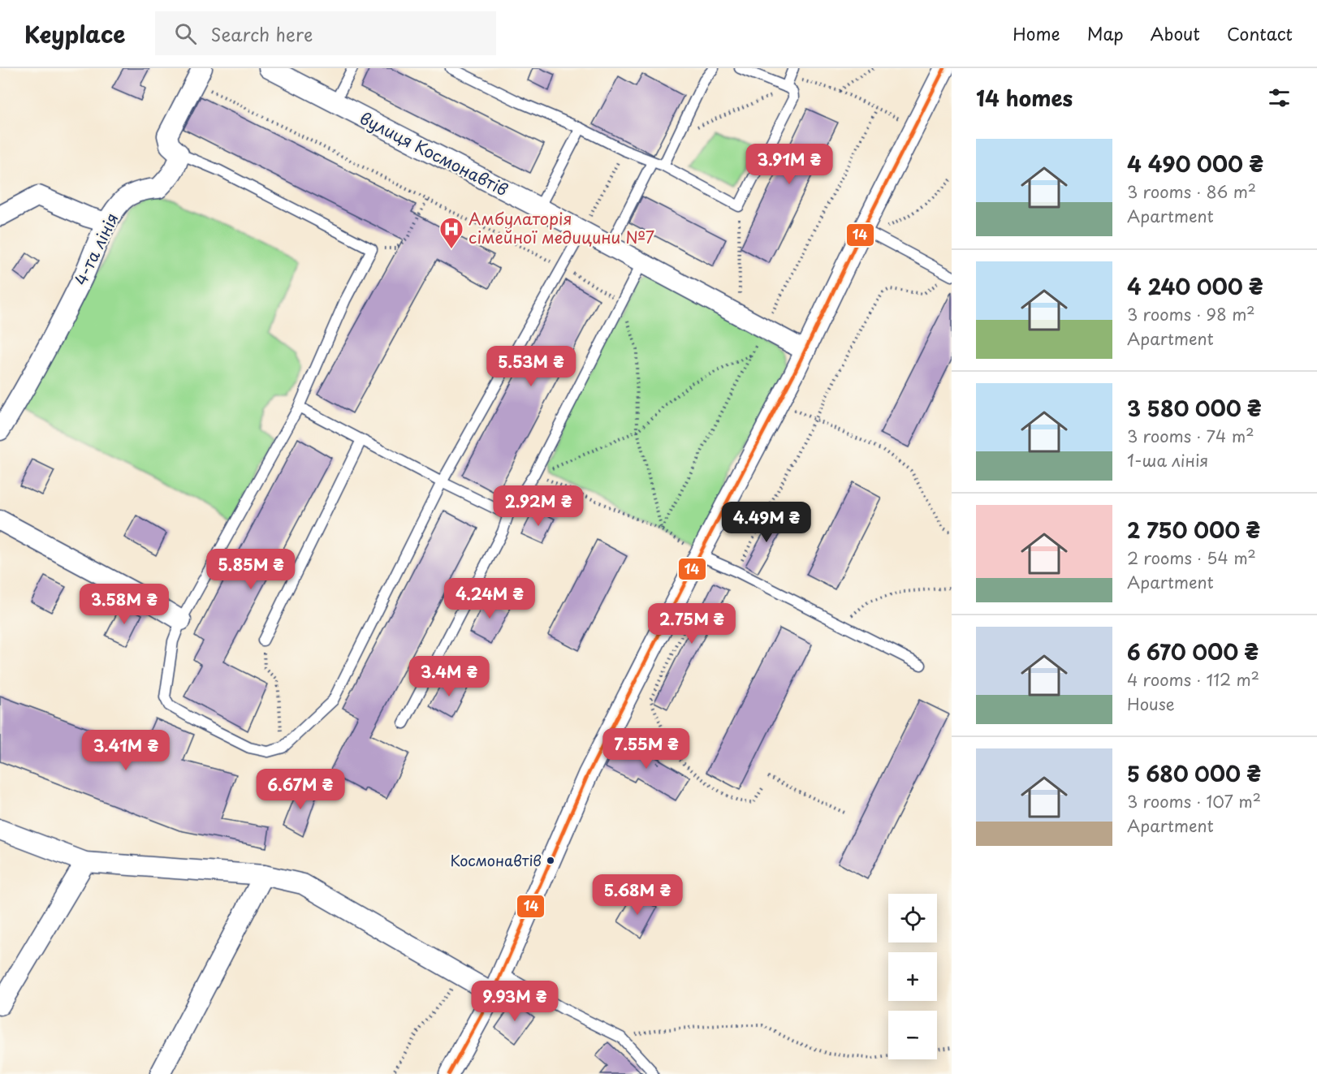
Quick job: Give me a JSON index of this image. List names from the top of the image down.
{
  "streets": {
    "street": ["вулиця Космонавтів", "4-та лінія"]
  },
  "places": {
    "hospital": ["Амбулаторія сімейної медицини №7"],
    "other": ["Космонавтів"]
  },
  "lines": ["transit line 14"],
  "page": {
    "header": "Keyplace",
    "search": "Search here",
    "nav": [
      "Home",
      "Map",
      "About",
      "Contact"
    ],
    "heading": "14 homes",
    "list": [
      {
        "name": "4 490 000 ₴",
        "note": "3 rooms · 86 m² · Apartment"
      },
      {
        "name": "4 240 000 ₴",
        "note": "3 rooms · 98 m² · Apartment"
      },
      {
        "name": "3 580 000 ₴",
        "note": "3 rooms · 74 m² · 1-ша лінія"
      },
      {
        "name": "2 750 000 ₴",
        "note": "2 rooms · 54 m² · Apartment"
      },
      {
        "name": "6 670 000 ₴",
        "note": "4 rooms · 112 m² · House"
      },
      {
        "name": "5 680 000 ₴",
        "note": "3 rooms · 107 m² · Apartment"
      }
    ],
    "price": [
      "3.91M ₴",
      "5.53M ₴",
      "2.92M ₴",
      "4.49M ₴",
      "5.85M ₴",
      "4.24M ₴",
      "3.58M ₴",
      "2.75M ₴",
      "3.4M ₴",
      "7.55M ₴",
      "3.41M ₴",
      "6.67M ₴",
      "5.68M ₴",
      "9.93M ₴"
    ],
    "map_buttons": ["+", "−"]
  }
}
